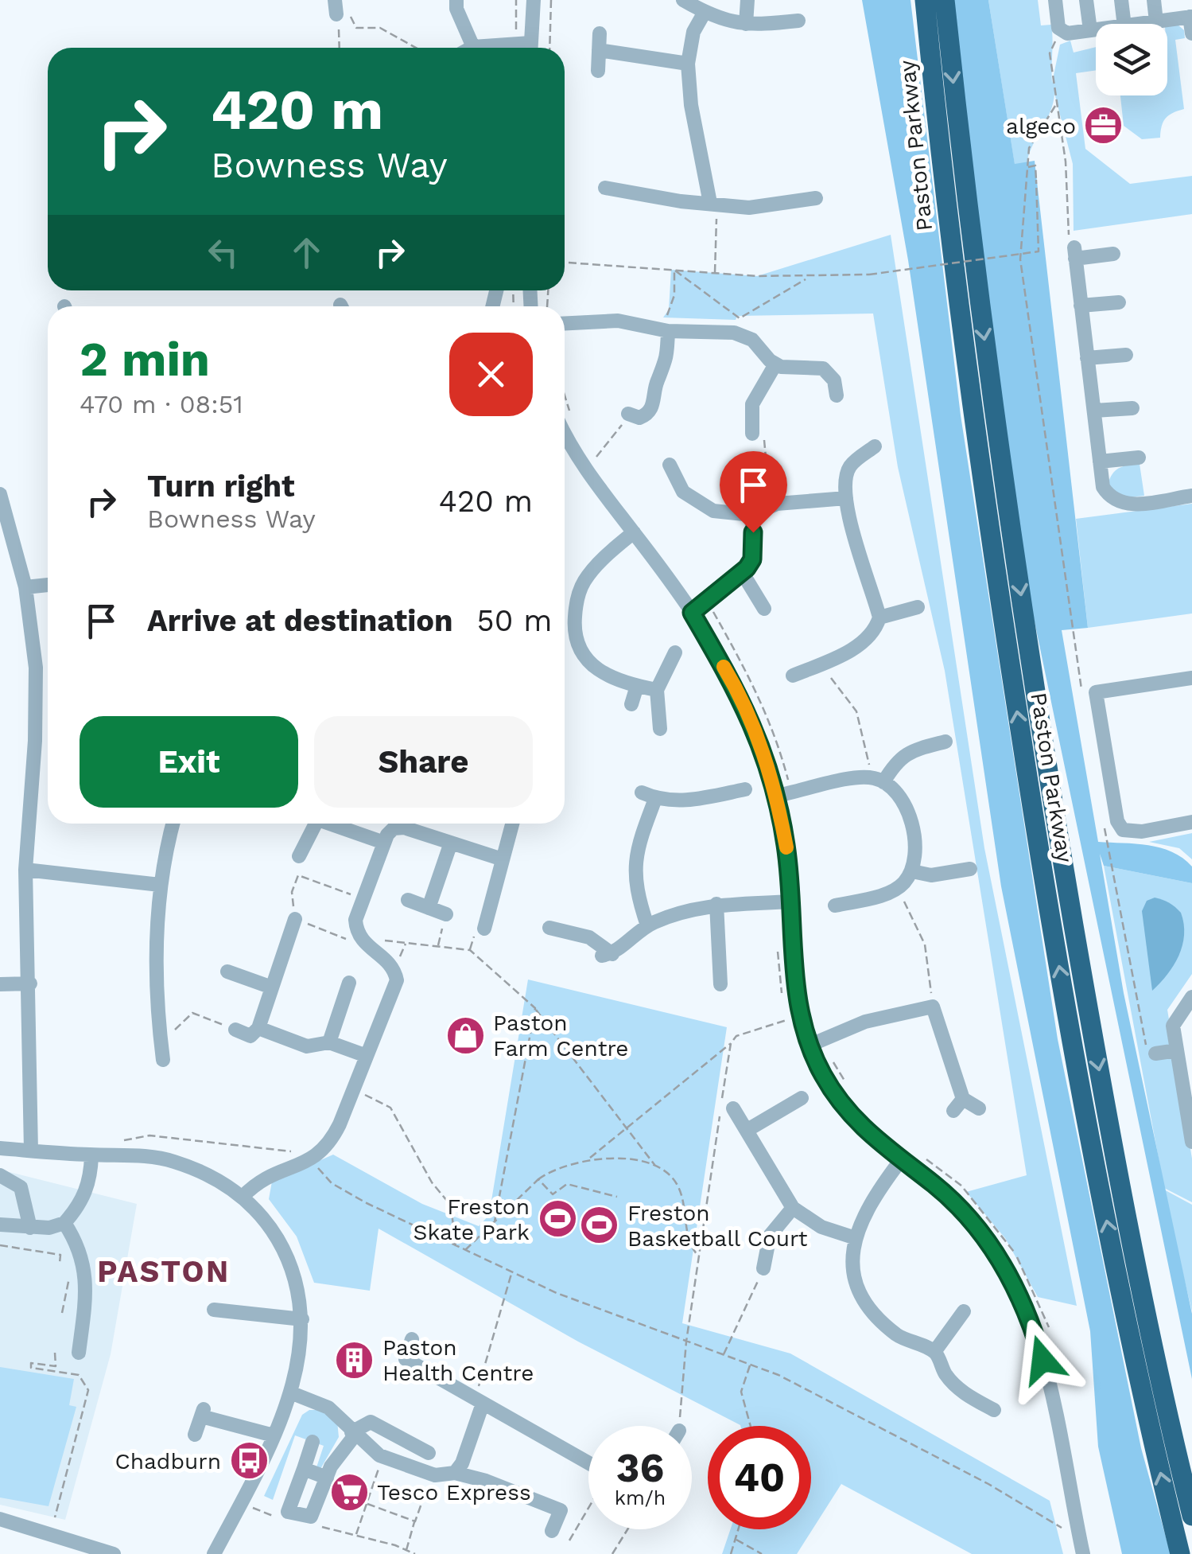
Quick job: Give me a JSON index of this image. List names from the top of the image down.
{
  "streets": {
    "highway": ["Paston Parkway"]
  },
  "districts": ["PASTON"],
  "places": {
    "office": ["algeco"],
    "shop": ["Paston Farm Centre"],
    "sports": ["Freston Skate Park", "Freston Basketball Court"],
    "building": ["Paston Health Centre"],
    "bus stop": ["Chadburn"],
    "supermarket": ["Tesco Express"]
  },
  "page": {
    "turn": ["420 m", "Bowness Way"],
    "heading": ["2 min", "470 m · 08:51"],
    "list": [
      {
        "name": "Turn right",
        "note": "Bowness Way",
        "value": "420 m"
      },
      {
        "name": "Arrive at destination",
        "value": "50 m"
      }
    ],
    "buttons": ["Exit", "Share"],
    "speed": "36 km/h",
    "limit": "40"
  }
}
